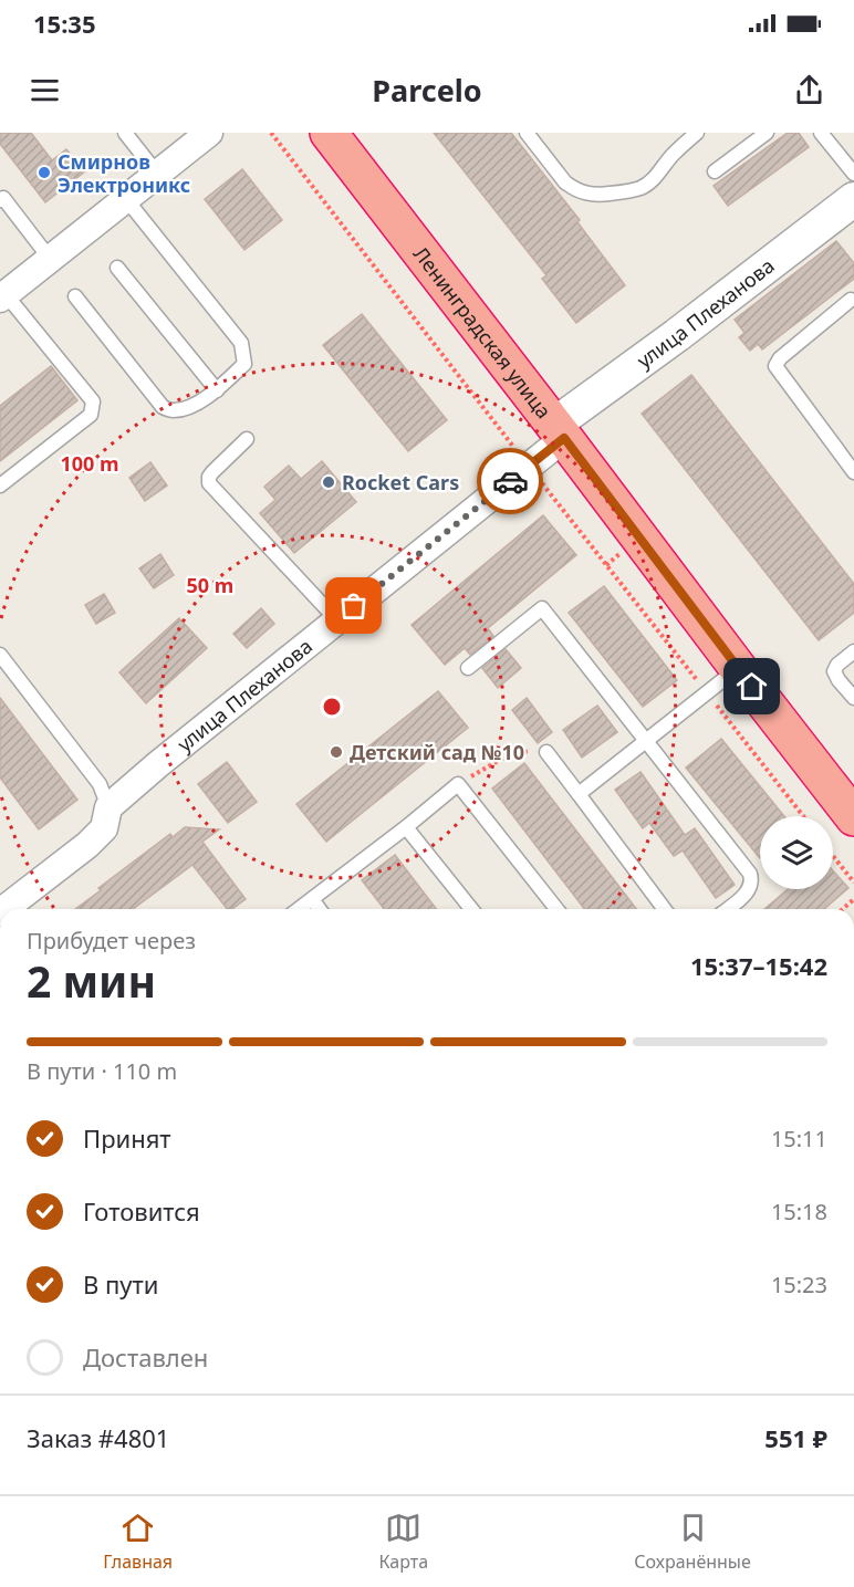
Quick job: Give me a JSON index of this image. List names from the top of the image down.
{
  "streets": {
    "highway": ["Ленинградская улица"],
    "street": ["улица Плеханова"]
  },
  "crossings": [
    ["улица Плеханова", "Ленинградская улица"]
  ],
  "places": ["Смирнов Электроникс", "Rocket Cars", "Детский сад №10"],
  "page": {
    "status": "15:35",
    "header": "Parcelo",
    "heading": ["2 мин", "Прибудет через", "15:37–15:42"],
    "panel": ["Заказ #4801", "551 ₽"],
    "bar": "В пути · 110 m",
    "list": [
      ["Принят", "15:11"],
      ["Готовится", "15:18"],
      ["В пути", "15:23"],
      "Доставлен"
    ],
    "tabs": ["Главная", "Карта", "Сохранённые"]
  },
  "rings": ["100 m", "50 m"]
}
